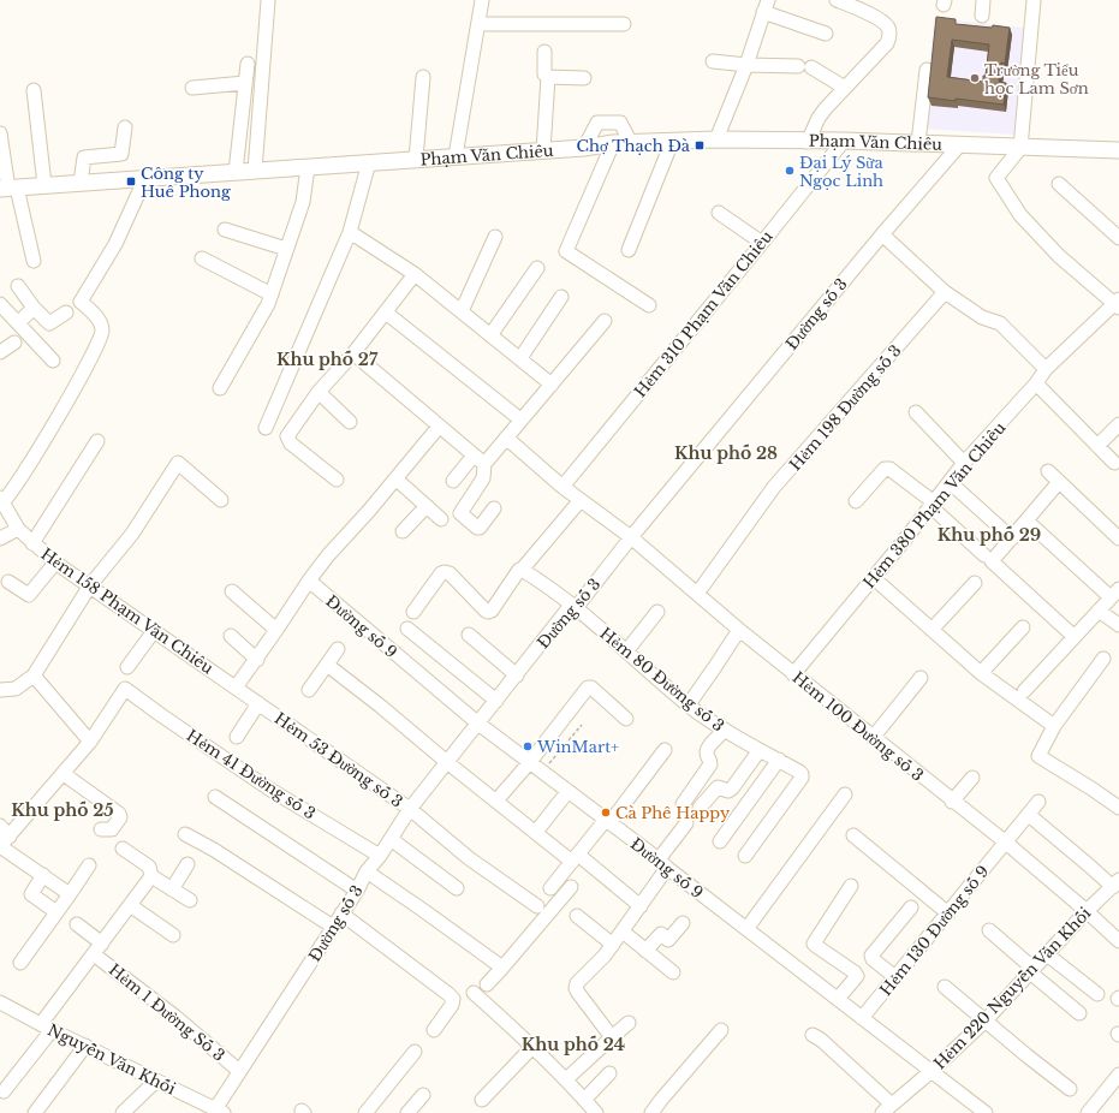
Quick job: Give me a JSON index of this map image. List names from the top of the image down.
{
  "streets": {
    "main road": ["Phạm Văn Chiêu"],
    "street": [
      "Hẻm 310 Phạm Văn Chiêu",
      "Đường số 3",
      "Hẻm 198 Đường số 3",
      "Hẻm 380 Phạm Văn Chiêu",
      "Hẻm 158 Phạm Văn Chiêu",
      "Đường số 9",
      "Hẻm 80 Đường số 3",
      "Hẻm 100 Đường số 3",
      "Hẻm 53 Đường số 3",
      "Hẻm 41 Đường số 3",
      "Hẻm 130 Đường số 9",
      "Hẻm 220 Nguyễn Văn Khối",
      "Hẻm 1 Đường Số 3",
      "Nguyễn Văn Khối"
    ]
  },
  "crossings": [
    ["Phạm Văn Chiêu", "Hẻm 310 Phạm Văn Chiêu"],
    ["Phạm Văn Chiêu", "Đường số 3"],
    ["Hẻm 310 Phạm Văn Chiêu", "Hẻm 100 Đường số 3"],
    ["Đường số 3", "Đường số 9"],
    ["Đường số 3", "Hẻm 80 Đường số 3"],
    ["Đường số 3", "Hẻm 100 Đường số 3"],
    ["Đường số 3", "Hẻm 53 Đường số 3"],
    ["Đường số 3", "Hẻm 41 Đường số 3"],
    ["Đường số 3", "Hẻm 1 Đường Số 3"],
    ["Đường số 3", "Nguyễn Văn Khối"],
    ["Hẻm 198 Đường số 3", "Hẻm 100 Đường số 3"],
    ["Hẻm 380 Phạm Văn Chiêu", "Hẻm 100 Đường số 3"],
    ["Hẻm 158 Phạm Văn Chiêu", "Hẻm 53 Đường số 3"],
    ["Đường số 9", "Hẻm 130 Đường số 9"],
    ["Đường số 9", "Hẻm 220 Nguyễn Văn Khối"],
    ["Hẻm 100 Đường số 3", "Hẻm 130 Đường số 9"],
    ["Hẻm 100 Đường số 3", "Hẻm 220 Nguyễn Văn Khối"]
  ],
  "districts": [
    "Khu phố 27",
    "Khu phố 28",
    "Khu phố 29",
    "Khu phố 25",
    "Khu phố 24"
  ],
  "places": {
    "other": [
      "Trường Tiểu học Lam Sơn",
      "Đại Lý Sữa Ngọc Linh",
      "WinMart+",
      "Cà Phê Happy"
    ],
    "transit": ["Chợ Thạch Đà", "Công ty Huê Phong"]
  }
}
